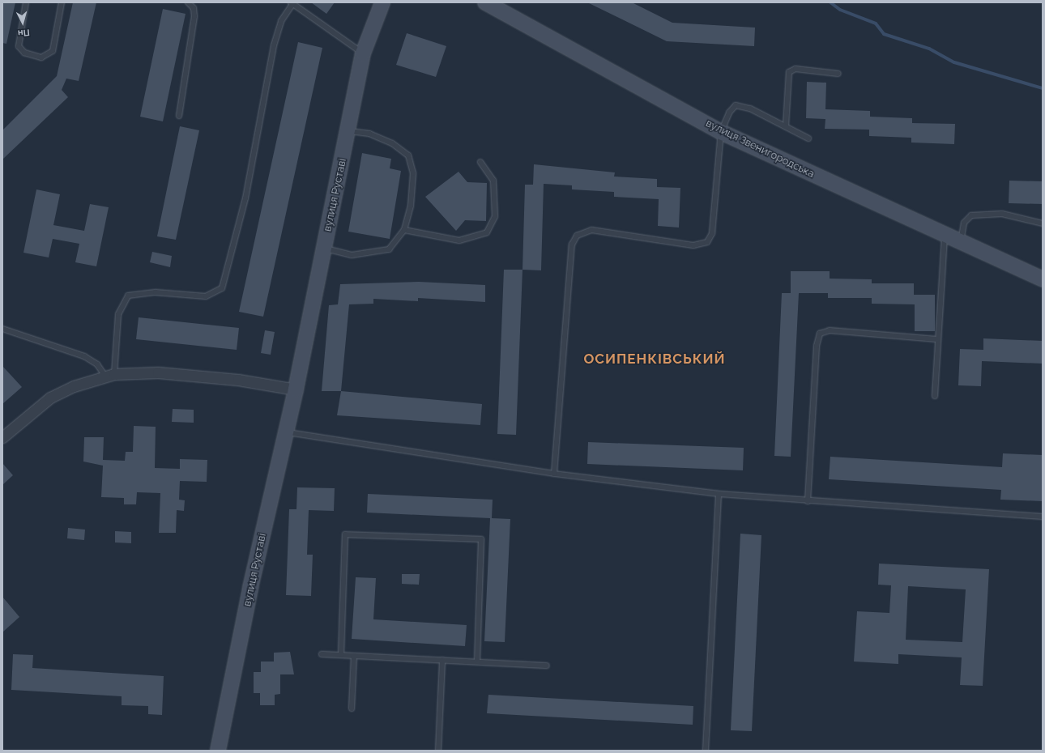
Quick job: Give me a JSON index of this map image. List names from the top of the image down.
{
  "streets": {
    "street": ["вулиця Звенигородська", "вулиця Руставі"]
  },
  "districts": ["ОСИПЕНКІВСЬКИЙ"],
  "north": "bottom"
}
